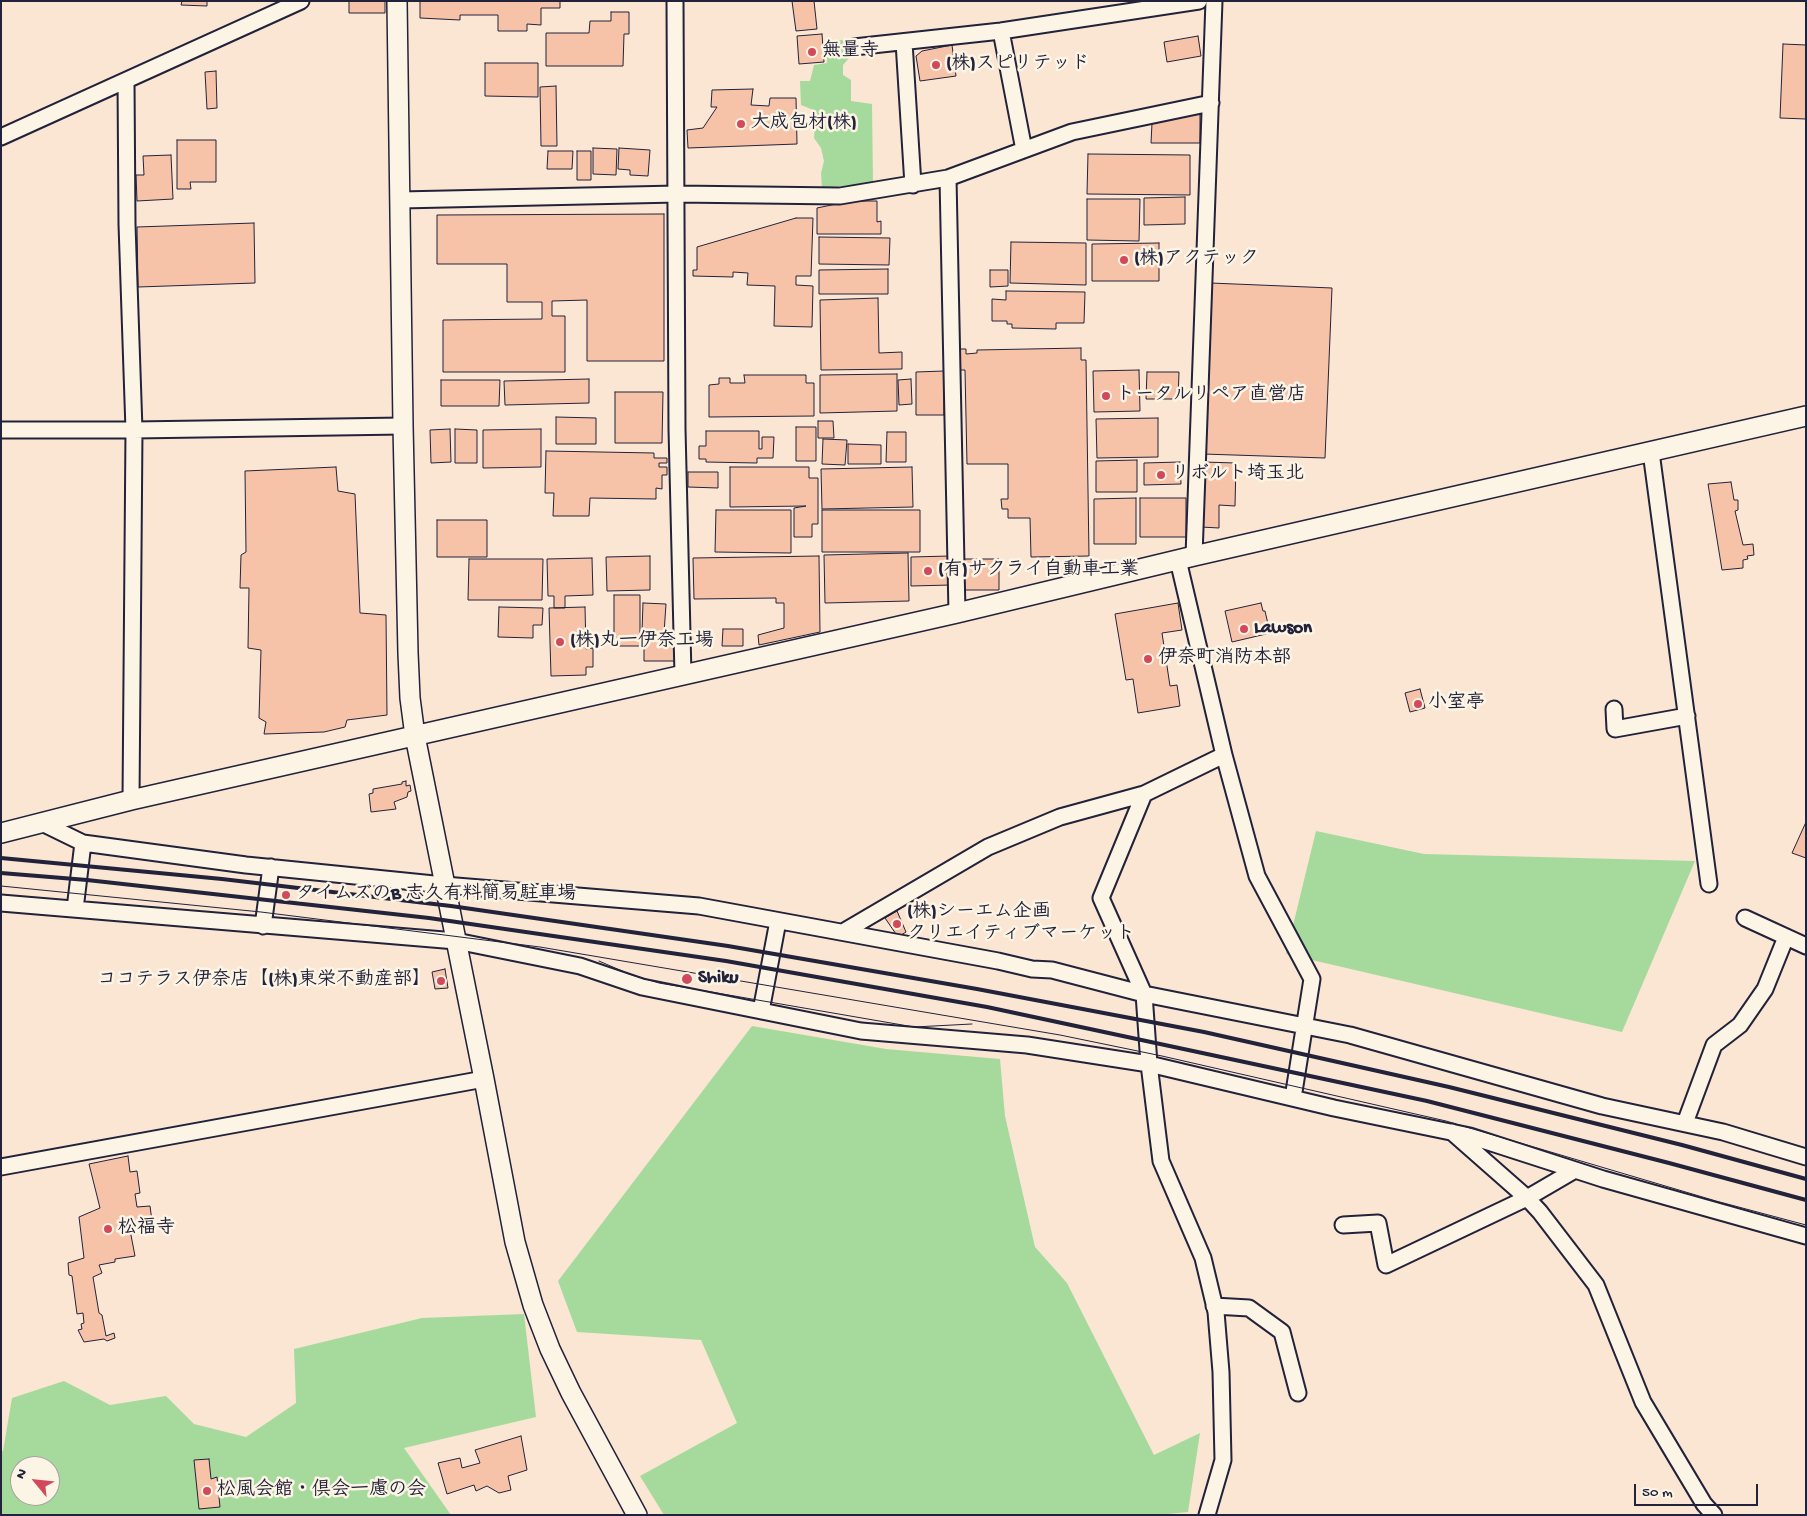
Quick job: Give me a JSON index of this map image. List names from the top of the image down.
{
  "places": [
    "無量寺",
    "(株)スピリテッド",
    "大成包材(株)",
    "(株)アクテック",
    "トータルリペア直営店",
    "リボルト埼玉北",
    "(有)サクライ自動車工業",
    "Lawson",
    "(株)丸一伊奈工場",
    "伊奈町消防本部",
    "小室亭",
    "タイムズのB 志久有料簡易駐車場",
    "(株)シーエム企画 クリエイティブマーケット",
    "Shiku",
    "ココテラス伊奈店【(株)東栄不動産部】",
    "松福寺",
    "松風会館・倶会一慮の会"
  ],
  "scale_bar": "50 m",
  "north": "top left"
}
